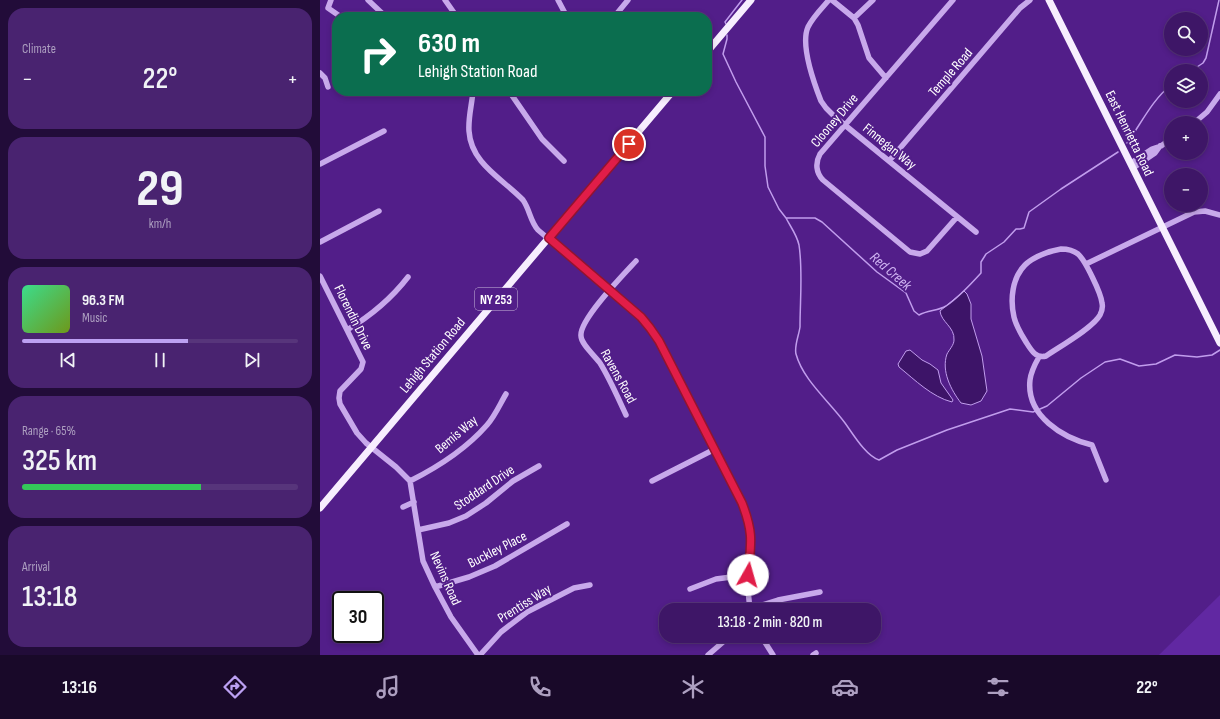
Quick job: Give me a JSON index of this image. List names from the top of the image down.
{
  "streets": {
    "main road": ["East Henrietta Road", "NY 253", "Lehigh Station Road"],
    "street": [
      "Temple Road",
      "Clooney Drive",
      "Finnegan Way",
      "Florendin Drive",
      "Ravens Road",
      "Bemis Way",
      "Stoddard Drive",
      "Buckley Place",
      "Nevins Road",
      "Prentiss Way"
    ]
  },
  "crossings": [
    ["Temple Road", "Finnegan Way"],
    ["Clooney Drive", "Finnegan Way"],
    ["Florendin Drive", "Lehigh Station Road"],
    ["Bemis Way", "Nevins Road"],
    ["Stoddard Drive", "Nevins Road"],
    ["Buckley Place", "Nevins Road"],
    ["Nevins Road", "Prentiss Way"]
  ],
  "water": ["Red Creek"],
  "page": {
    "tile": [
      "Climate",
      ["29", "km/h"],
      ["Range · 65%", "325 km"],
      ["Arrival", "13:18"]
    ],
    "map_buttons": ["+", "−"],
    "turn": ["630 m", "Lehigh Station Road"],
    "heat": ["−", "22°", "+"],
    "song": ["96.3 FM", "Music"],
    "limit": "30",
    "trip": "13:18 · 2 min · 820 m",
    "tabs": ["13:16", "22°"]
  }
}
